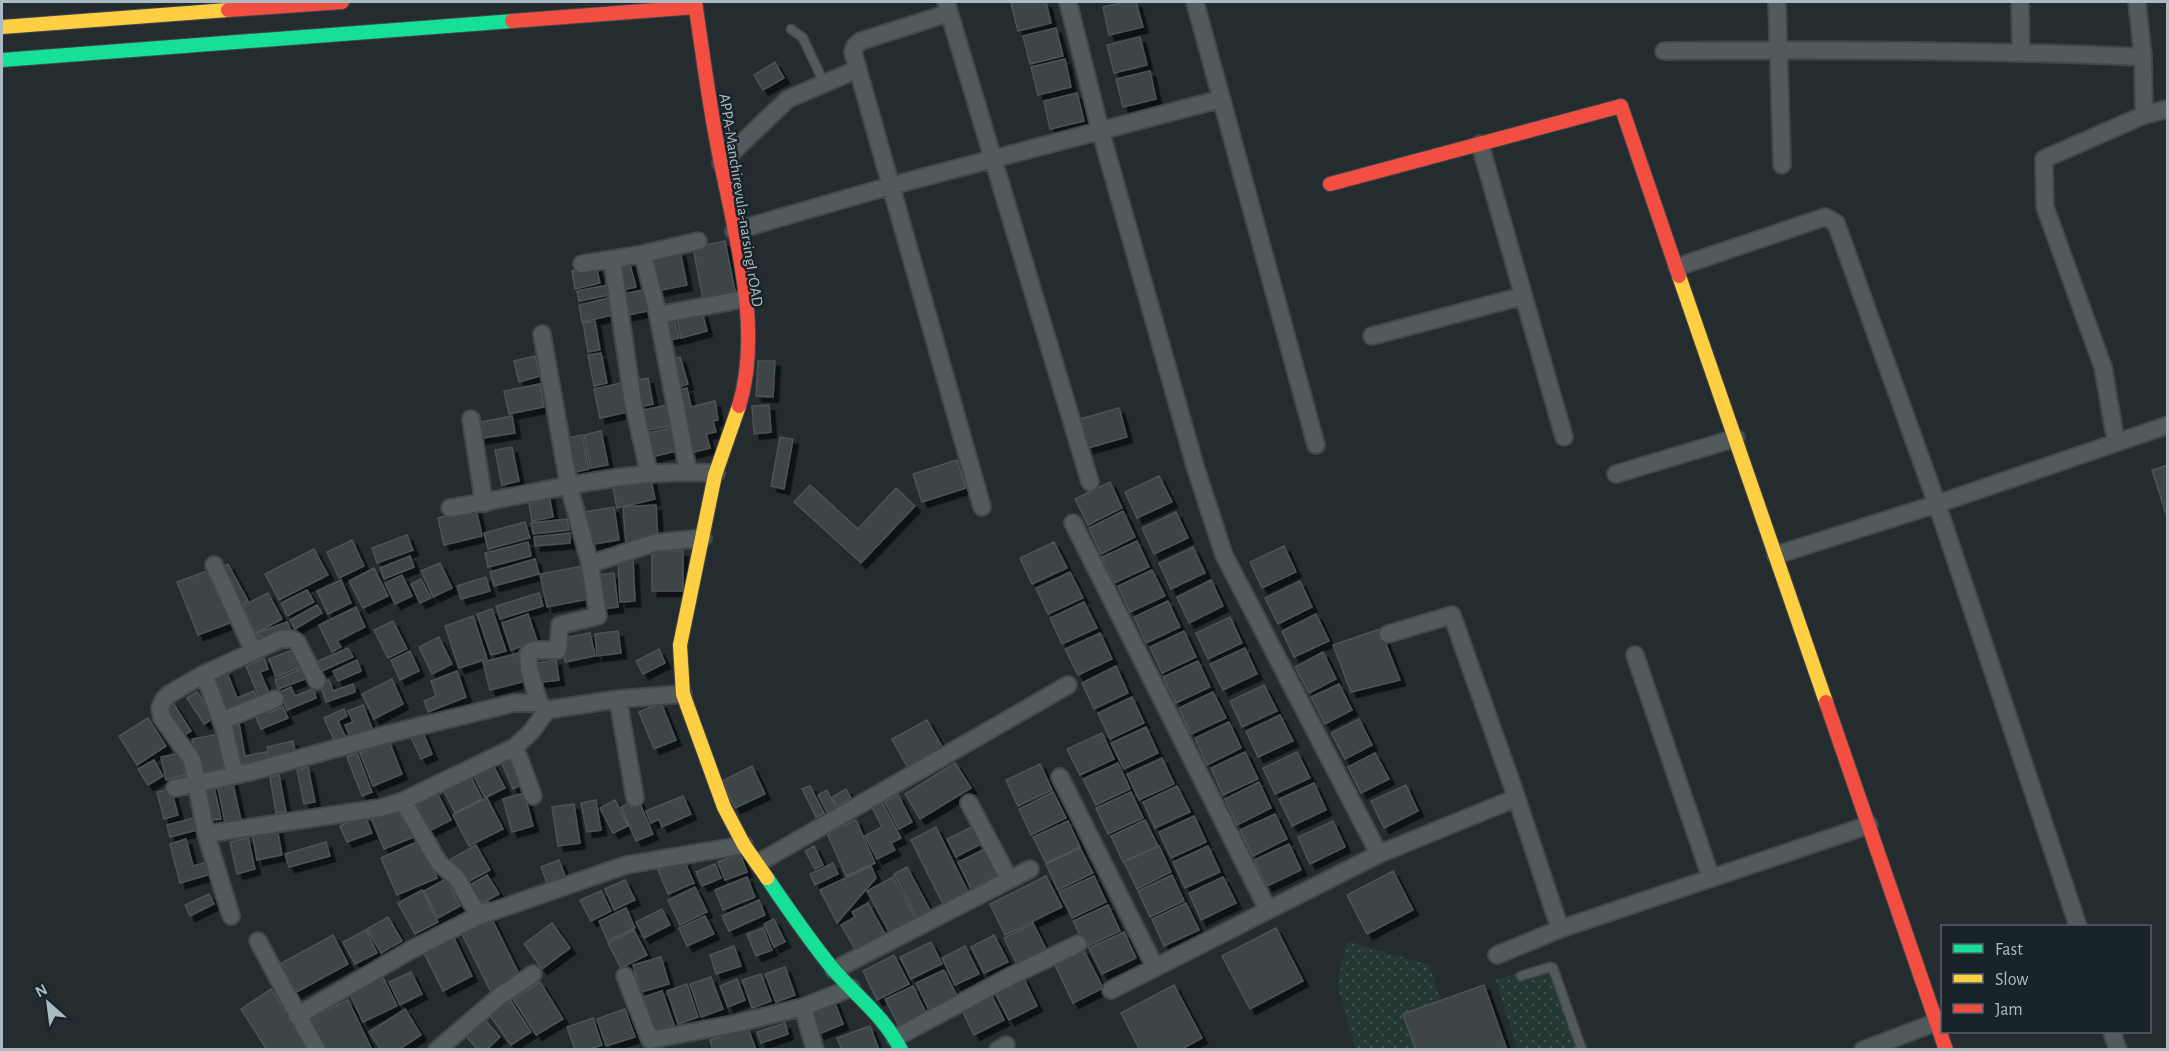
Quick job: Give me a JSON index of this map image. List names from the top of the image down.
{
  "streets": {
    "street": ["APPA-Manchirevula-narsingI rOAD"]
  },
  "legend": ["Fast", "Slow", "Jam"],
  "north": "top left"
}
